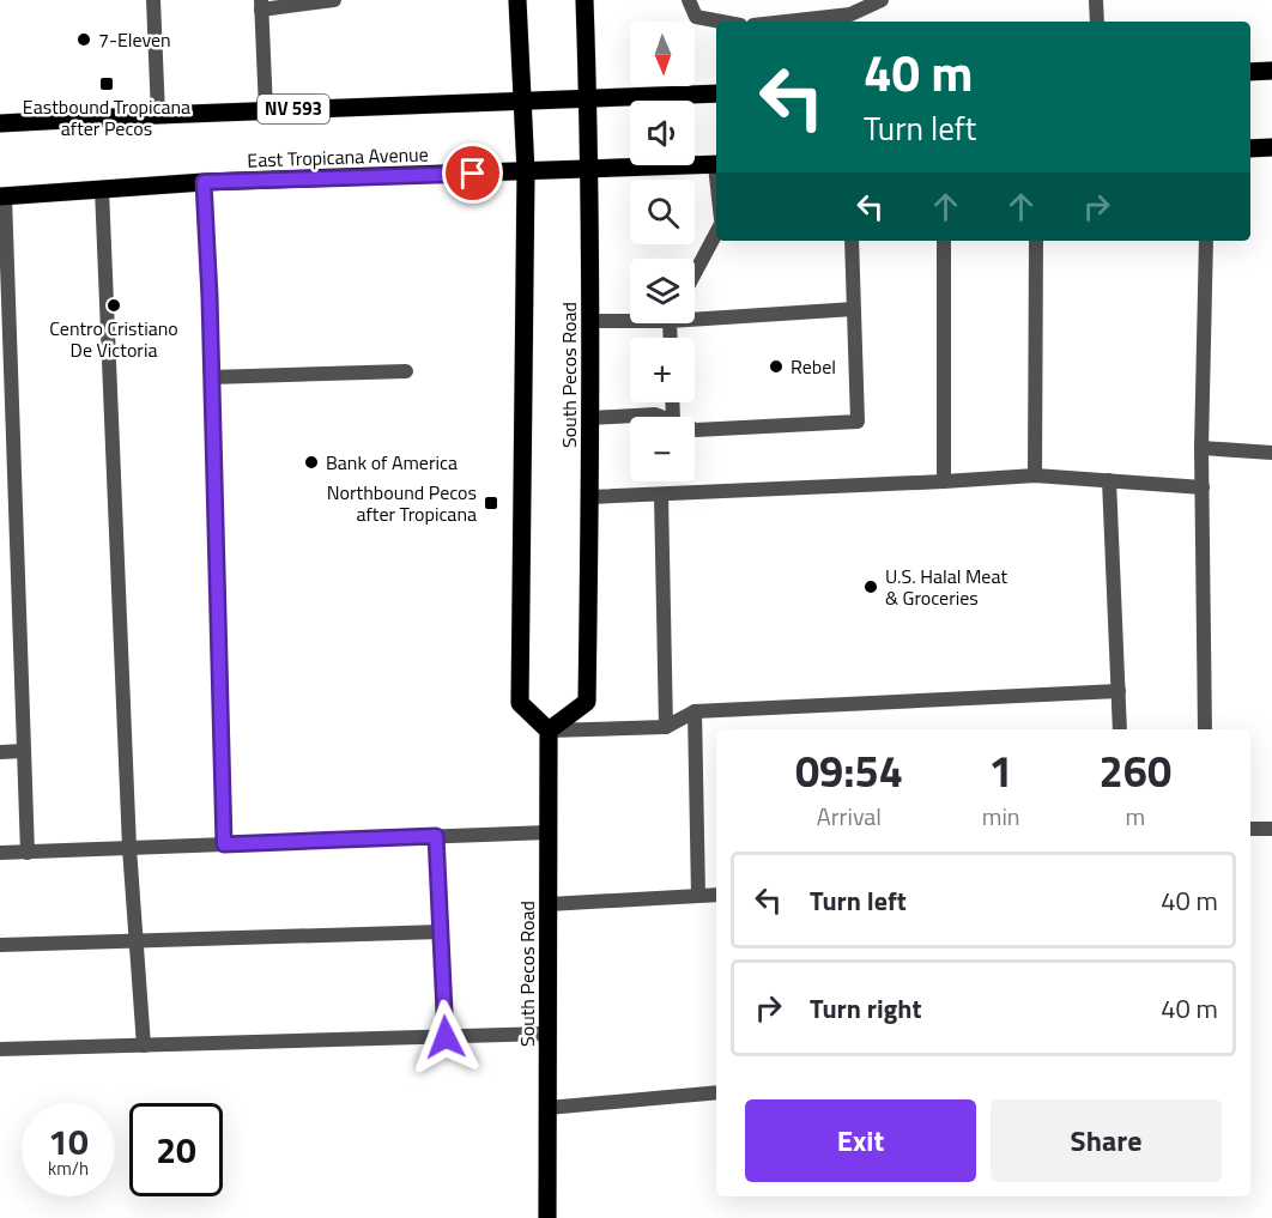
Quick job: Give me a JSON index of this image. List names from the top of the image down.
{
  "streets": {
    "main road": ["NV 593", "East Tropicana Avenue", "South Pecos Road"]
  },
  "crossings": [
    ["NV 593", "South Pecos Road"],
    ["East Tropicana Avenue", "South Pecos Road"]
  ],
  "places": {
    "other": [
      "7-Eleven",
      "Centro Cristiano De Victoria",
      "Rebel",
      "Bank of America",
      "U.S. Halal Meat & Groceries"
    ],
    "transit": ["Eastbound Tropicana after Pecos", "Northbound Pecos after Tropicana"]
  },
  "north": "bottom",
  "page": {
    "map_buttons": ["+", "−"],
    "turn": ["40 m", "Turn left"],
    "eta": [
      "09:54",
      "Arrival",
      "1",
      "min",
      "260",
      "m"
    ],
    "list": [
      {
        "name": "Turn left",
        "value": "40 m"
      },
      {
        "name": "Turn right",
        "value": "40 m"
      }
    ],
    "buttons": ["Exit", "Share"],
    "speed": "10 km/h",
    "limit": "20"
  }
}
